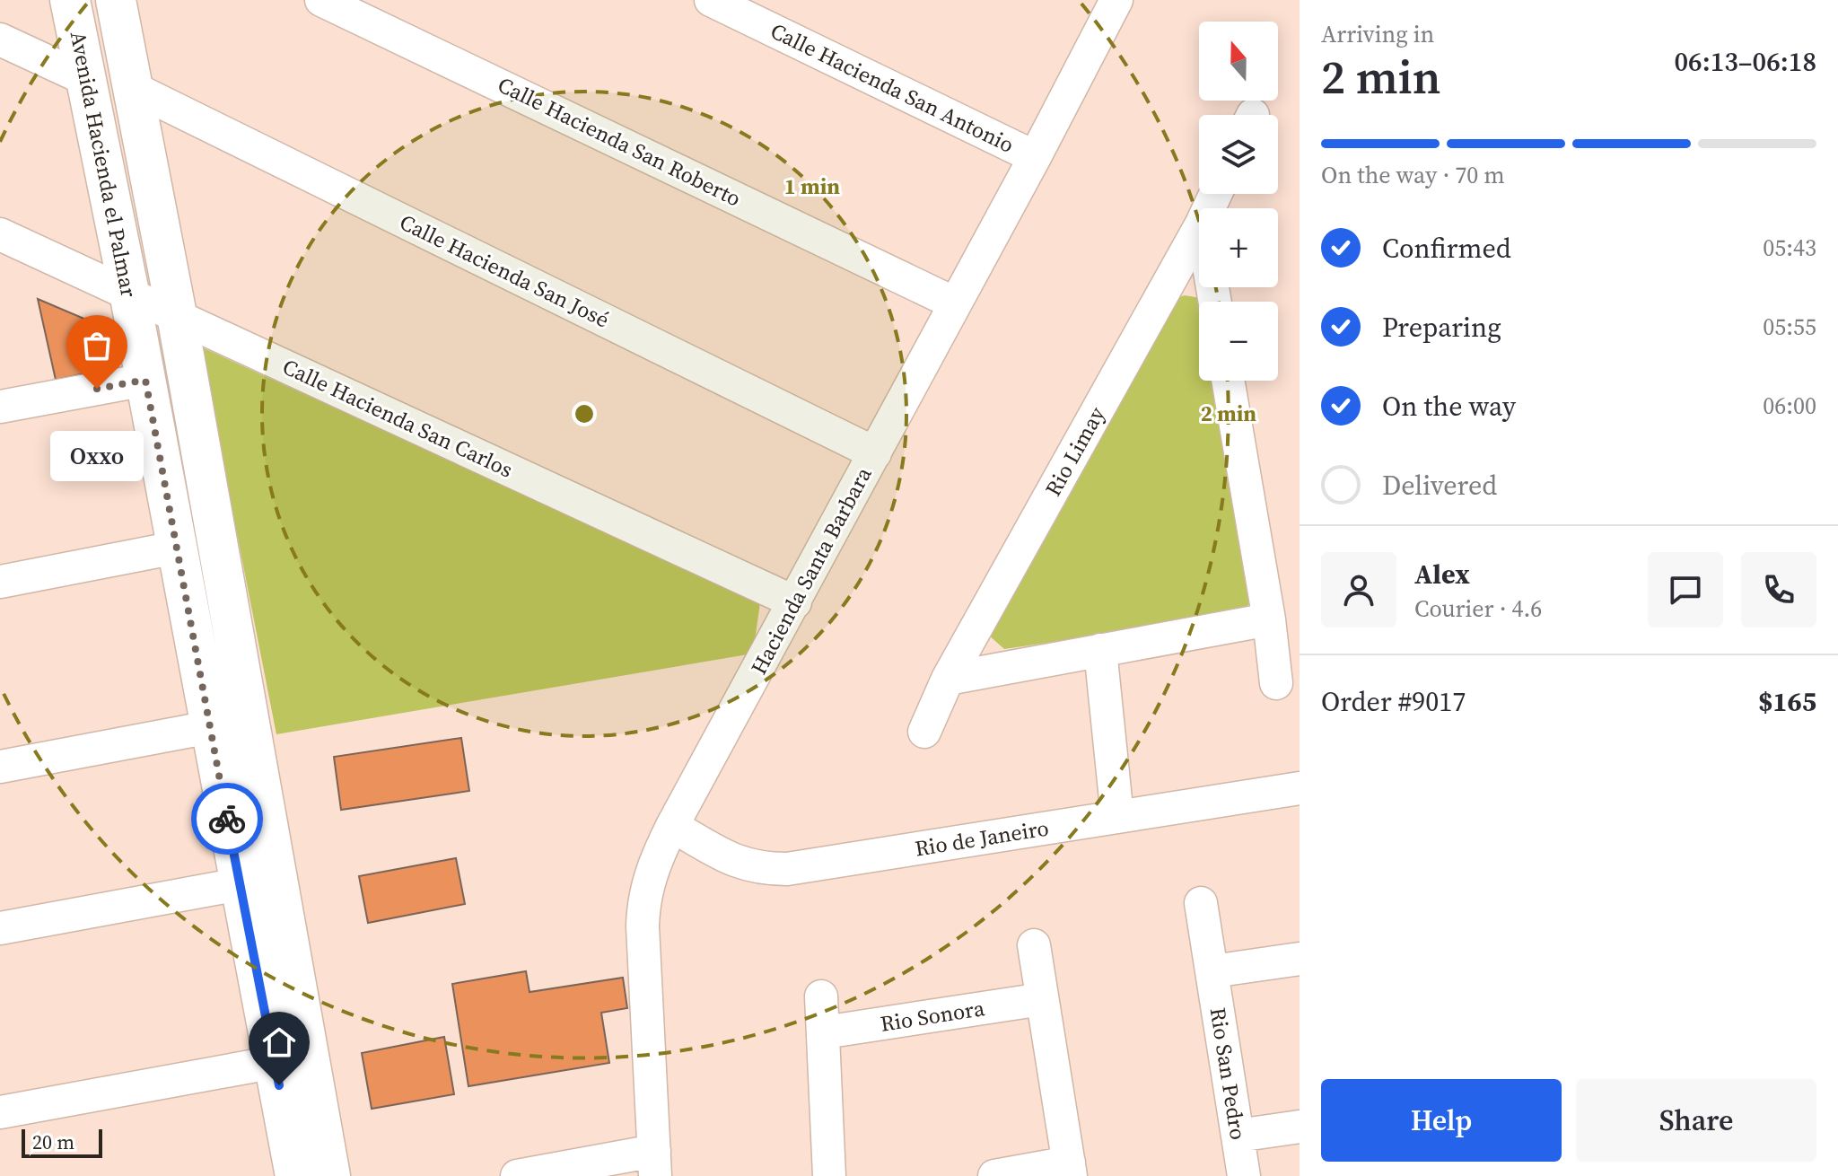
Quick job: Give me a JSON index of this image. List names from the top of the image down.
{
  "streets": {
    "street": [
      "Calle Hacienda San Antonio",
      "Calle Hacienda San Roberto",
      "Avenida Hacienda el Palmar",
      "Calle Hacienda San José",
      "Calle Hacienda San Carlos",
      "Rio Limay",
      "Hacienda Santa Barbara",
      "Rio de Janeiro",
      "Rio Sonora",
      "Rio San Pedro"
    ]
  },
  "crossings": [
    ["Calle Hacienda San Antonio", "Hacienda Santa Barbara"],
    ["Calle Hacienda San Roberto", "Hacienda Santa Barbara"],
    ["Avenida Hacienda el Palmar", "Calle Hacienda San José"],
    ["Avenida Hacienda el Palmar", "Calle Hacienda San Carlos"],
    ["Calle Hacienda San José", "Hacienda Santa Barbara"],
    ["Calle Hacienda San Carlos", "Hacienda Santa Barbara"],
    ["Hacienda Santa Barbara", "Rio de Janeiro"]
  ],
  "places": ["Oxxo"],
  "scale_bar": "20 m",
  "north": "top",
  "page": {
    "heading": ["2 min", "Arriving in", "06:13–06:18"],
    "panel": [
      "Alex",
      "Courier · 4.6",
      "Order #9017",
      "$165"
    ],
    "map_buttons": ["+", "−"],
    "bar": "On the way · 70 m",
    "list": [
      ["Confirmed", "05:43"],
      ["Preparing", "05:55"],
      ["On the way", "06:00"],
      "Delivered"
    ],
    "bubble": "Oxxo",
    "buttons": ["Help", "Share"],
    "scale": "20 m"
  },
  "rings": ["1 min", "2 min"]
}
